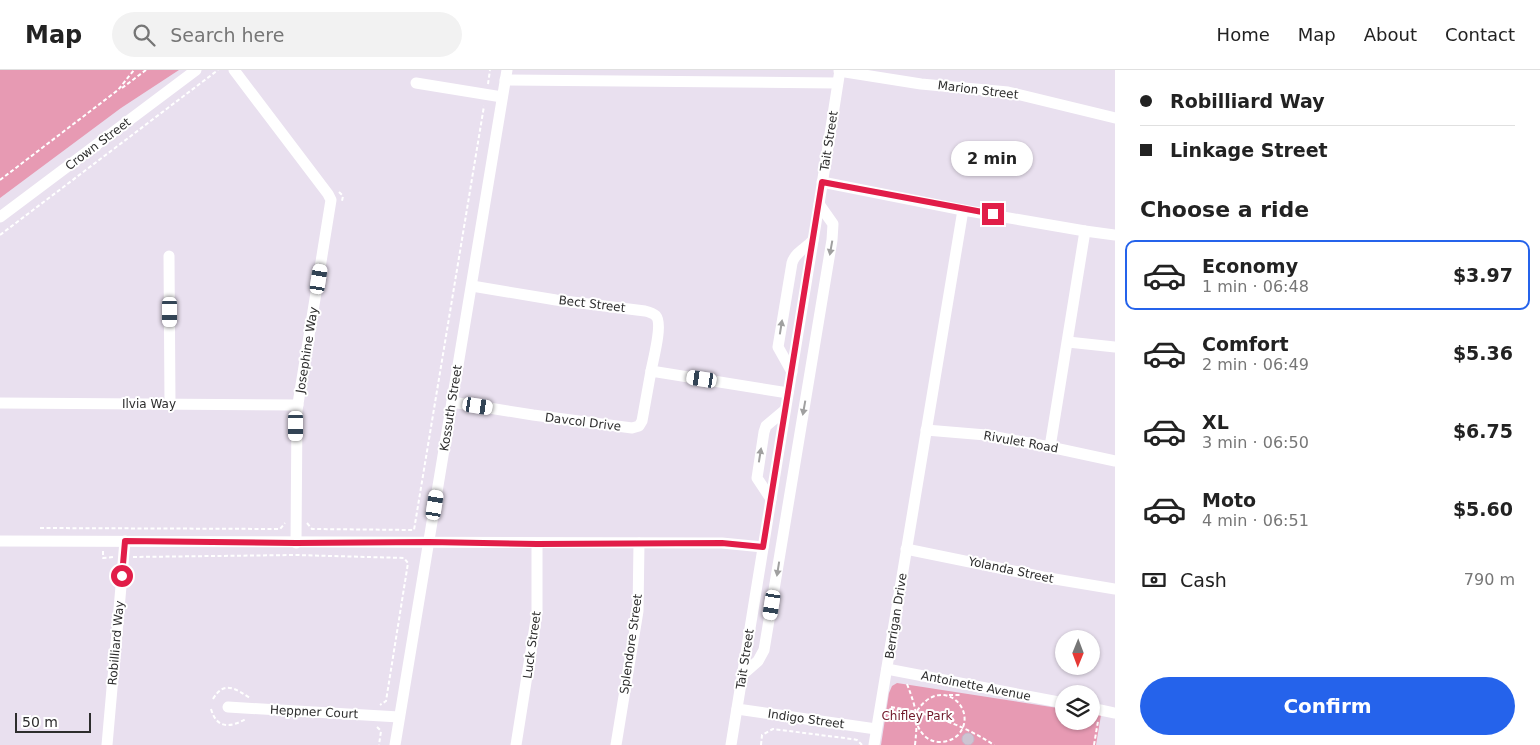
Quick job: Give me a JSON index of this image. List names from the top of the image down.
{
  "streets": {
    "street": [
      "Marion Street",
      "Tait Street",
      "Crown Street",
      "Bect Street",
      "Josephine Way",
      "Ilvia Way",
      "Kossuth Street",
      "Davcol Drive",
      "Rivulet Road",
      "Yolanda Street",
      "Berrigan Drive",
      "Robilliard Way",
      "Splendore Street",
      "Luck Street",
      "Antoinette Avenue",
      "Heppner Court",
      "Indigo Street"
    ]
  },
  "crossings": [
    ["Marion Street", "Tait Street"],
    ["Tait Street", "Indigo Street"],
    ["Bect Street", "Kossuth Street"],
    ["Bect Street", "Davcol Drive"],
    ["Josephine Way", "Ilvia Way"],
    ["Kossuth Street", "Davcol Drive"],
    ["Kossuth Street", "Heppner Court"],
    ["Rivulet Road", "Berrigan Drive"],
    ["Yolanda Street", "Berrigan Drive"],
    ["Berrigan Drive", "Antoinette Avenue"],
    ["Berrigan Drive", "Indigo Street"]
  ],
  "parks": ["Chifley Park"],
  "scale_bar": "50 m",
  "north": "bottom",
  "page": {
    "header": "Map",
    "search": "Search here",
    "nav": [
      "Home",
      "Map",
      "About",
      "Contact"
    ],
    "banner": ["Robilliard Way", "Linkage Street"],
    "bubble": "2 min",
    "heading": "Choose a ride",
    "list": [
      {
        "name": "Economy",
        "note": "1 min · 06:48",
        "value": "$3.97"
      },
      {
        "name": "Comfort",
        "note": "2 min · 06:49",
        "value": "$5.36"
      },
      {
        "name": "XL",
        "note": "3 min · 06:50",
        "value": "$6.75"
      },
      {
        "name": "Moto",
        "note": "4 min · 06:51",
        "value": "$5.60"
      }
    ],
    "pay": ["Cash", "790 m"],
    "buttons": "Confirm",
    "scale": "50 m"
  }
}
